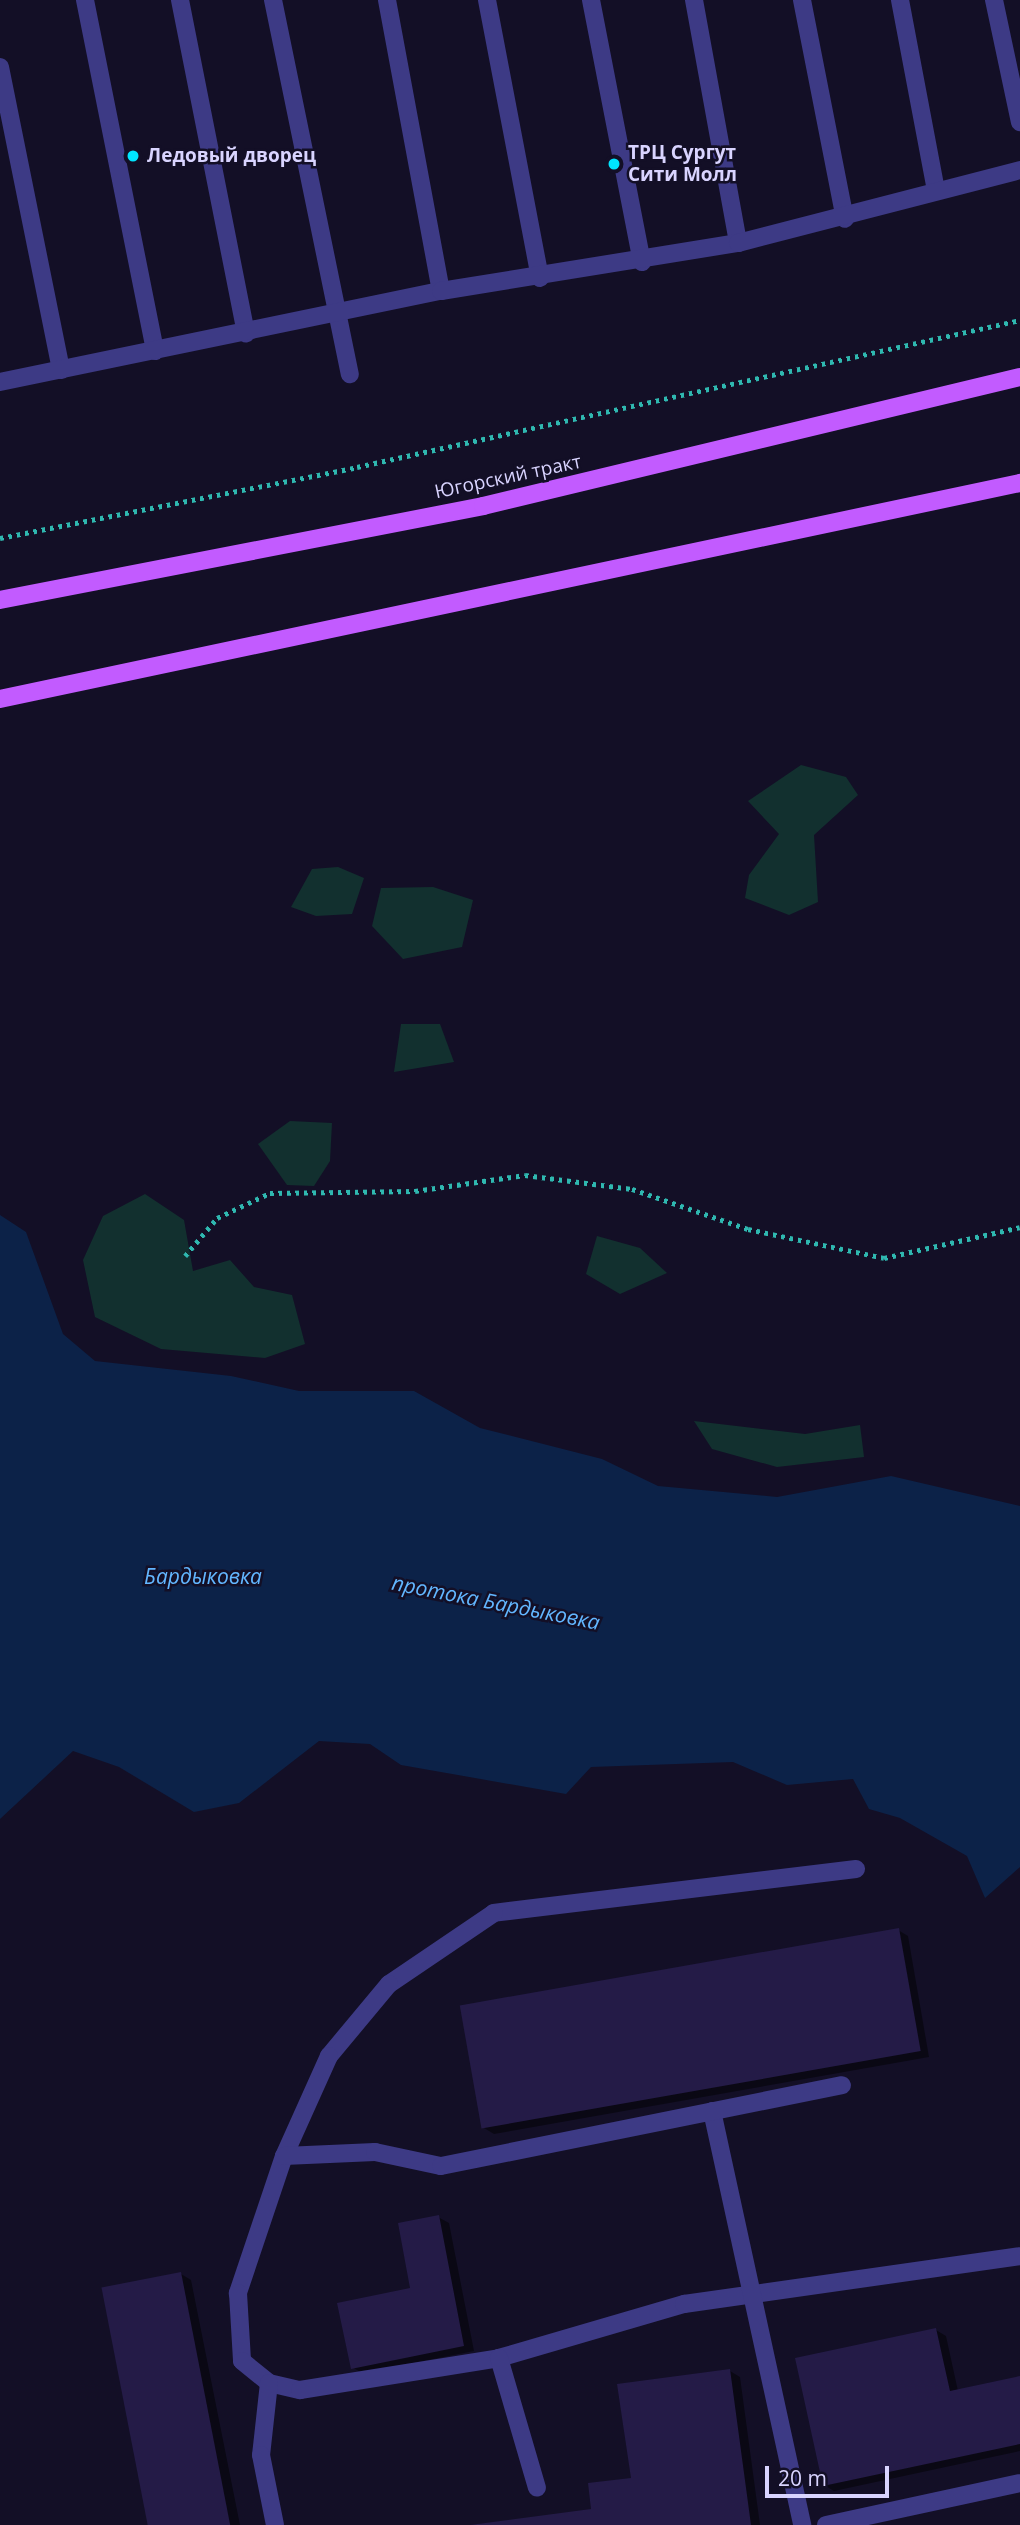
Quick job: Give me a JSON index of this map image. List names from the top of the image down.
{
  "streets": {
    "main road": ["Югорский тракт"]
  },
  "water": ["Бардыковка", "протока Бардыковка"],
  "places": ["Ледовый дворец", "ТРЦ Сургут Сити Молл"],
  "scale_bar": "20 m"
}
